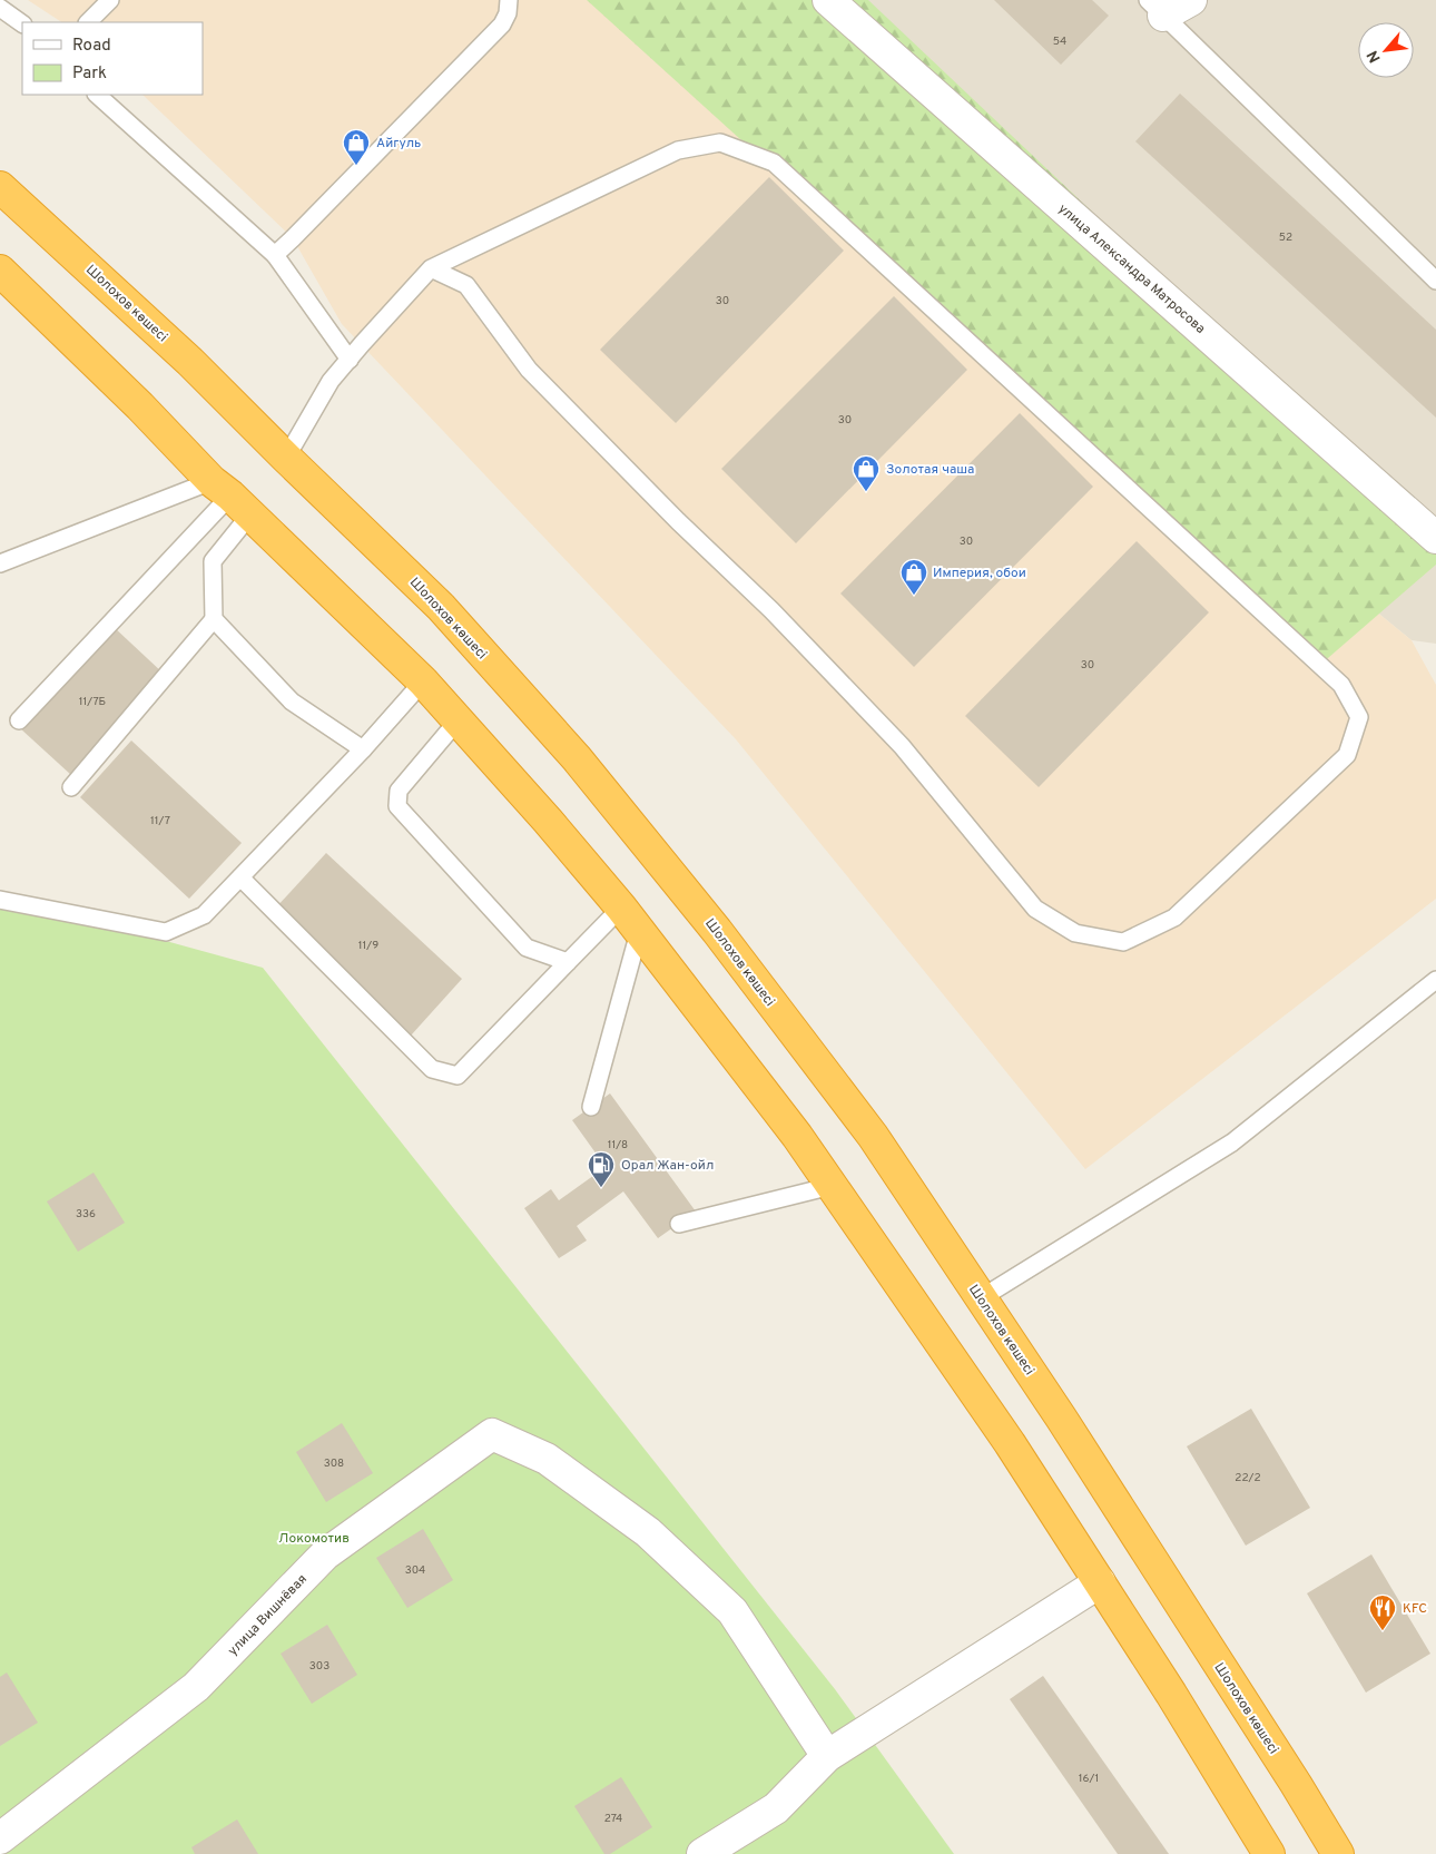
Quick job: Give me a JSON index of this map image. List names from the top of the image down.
{
  "streets": {
    "highway": ["Шолохов көшесі"],
    "street": ["улица Александра Матросова", "улица Вишнёвая"]
  },
  "parks": ["Локомотив"],
  "places": {
    "shop": ["Айгуль", "Золотая чаша", "Империя, обои"],
    "fuel station": ["Орал Жан-ойл"],
    "restaurant": ["KFC"]
  },
  "house_numbers": [
    "54",
    "52",
    "30",
    "30",
    "30",
    "30",
    "11/7Б",
    "11/7",
    "11/9",
    "11/8",
    "336",
    "308",
    "22/2",
    "304",
    "303",
    "16/1",
    "274"
  ],
  "legend": ["Road", "Park"],
  "north": "bottom left"
}
